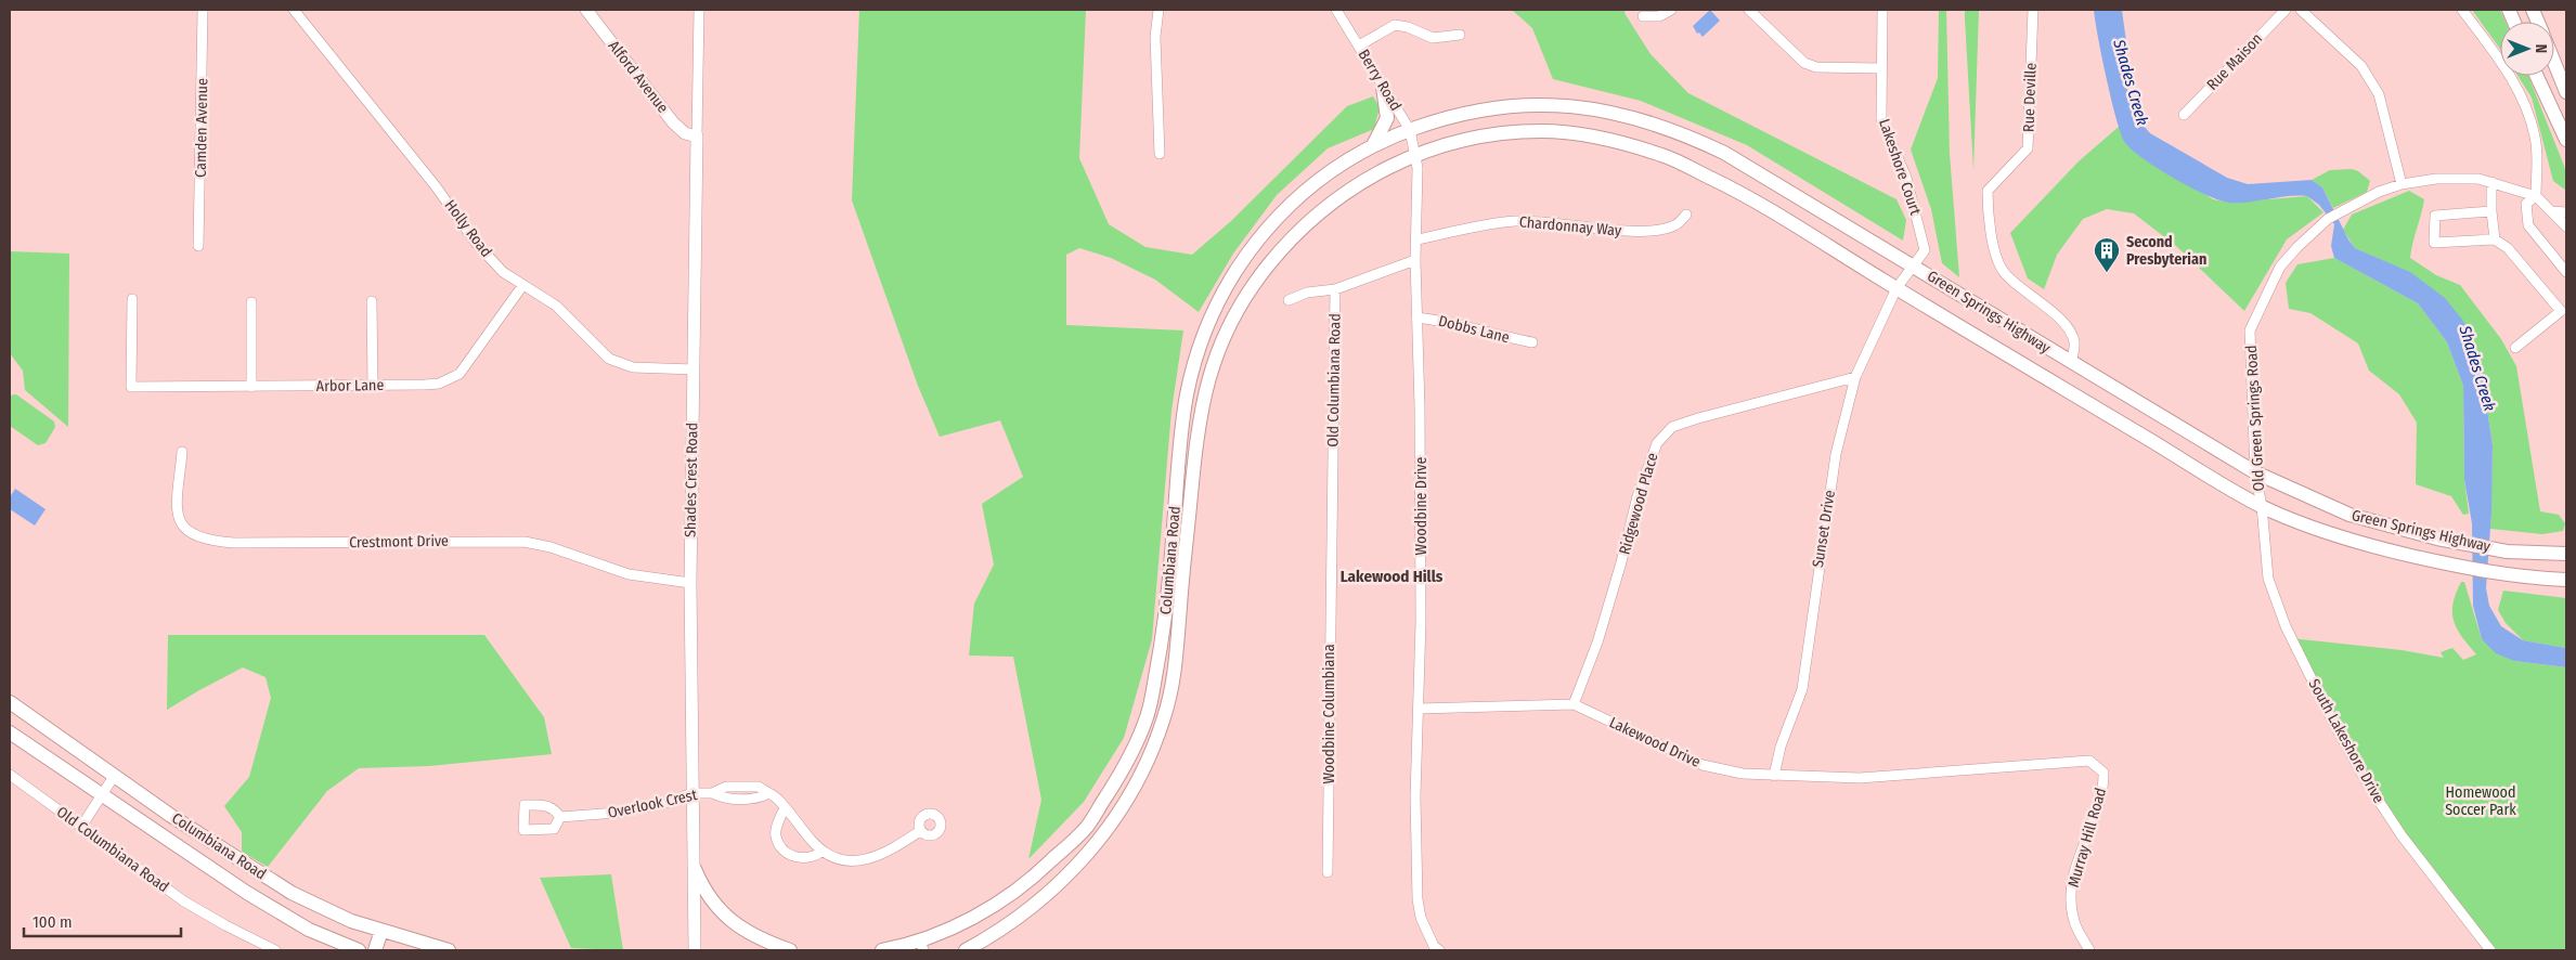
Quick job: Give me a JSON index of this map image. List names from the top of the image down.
{
  "streets": {
    "main road": ["Green Springs Highway", "Columbiana Road"],
    "street": [
      "Rue Maison",
      "Alford Avenue",
      "Berry Road",
      "Rue Deville",
      "Camden Avenue",
      "Lakeshore Court",
      "Chardonnay Way",
      "Holly Road",
      "Dobbs Lane",
      "Old Columbiana Road",
      "Arbor Lane",
      "Old Green Springs Road",
      "Shades Crest Road",
      "Ridgewood Place",
      "Woodbine Drive",
      "Sunset Drive",
      "Crestmont Drive",
      "Woodbine Columbiana",
      "South Lakeshore Drive",
      "Lakewood Drive",
      "Overlook Crest",
      "Murray Hill Road"
    ]
  },
  "crossings": [
    ["Alford Avenue", "Shades Crest Road"],
    ["Berry Road", "Green Springs Highway"],
    ["Berry Road", "Woodbine Drive"],
    ["Berry Road", "Columbiana Road"],
    ["Rue Deville", "Green Springs Highway"],
    ["Lakeshore Court", "Green Springs Highway"],
    ["Lakeshore Court", "Sunset Drive"],
    ["Chardonnay Way", "Woodbine Drive"],
    ["Holly Road", "Arbor Lane"],
    ["Holly Road", "Shades Crest Road"],
    ["Green Springs Highway", "Old Green Springs Road"],
    ["Green Springs Highway", "Woodbine Drive"],
    ["Green Springs Highway", "Sunset Drive"],
    ["Green Springs Highway", "Columbiana Road"],
    ["Green Springs Highway", "South Lakeshore Drive"],
    ["Dobbs Lane", "Woodbine Drive"],
    ["Old Columbiana Road", "Woodbine Columbiana"],
    ["Old Green Springs Road", "South Lakeshore Drive"],
    ["Shades Crest Road", "Crestmont Drive"],
    ["Shades Crest Road", "Overlook Crest"],
    ["Ridgewood Place", "Sunset Drive"],
    ["Ridgewood Place", "Lakewood Drive"],
    ["Woodbine Drive", "Columbiana Road"],
    ["Woodbine Drive", "Lakewood Drive"],
    ["Sunset Drive", "Lakewood Drive"],
    ["Lakewood Drive", "Murray Hill Road"]
  ],
  "districts": ["Lakewood Hills"],
  "water": ["Shades Creek"],
  "parks": ["Homewood Soccer Park"],
  "places": {
    "building": ["Second Presbyterian"]
  },
  "scale_bar": "100 m",
  "north": "right"
}
